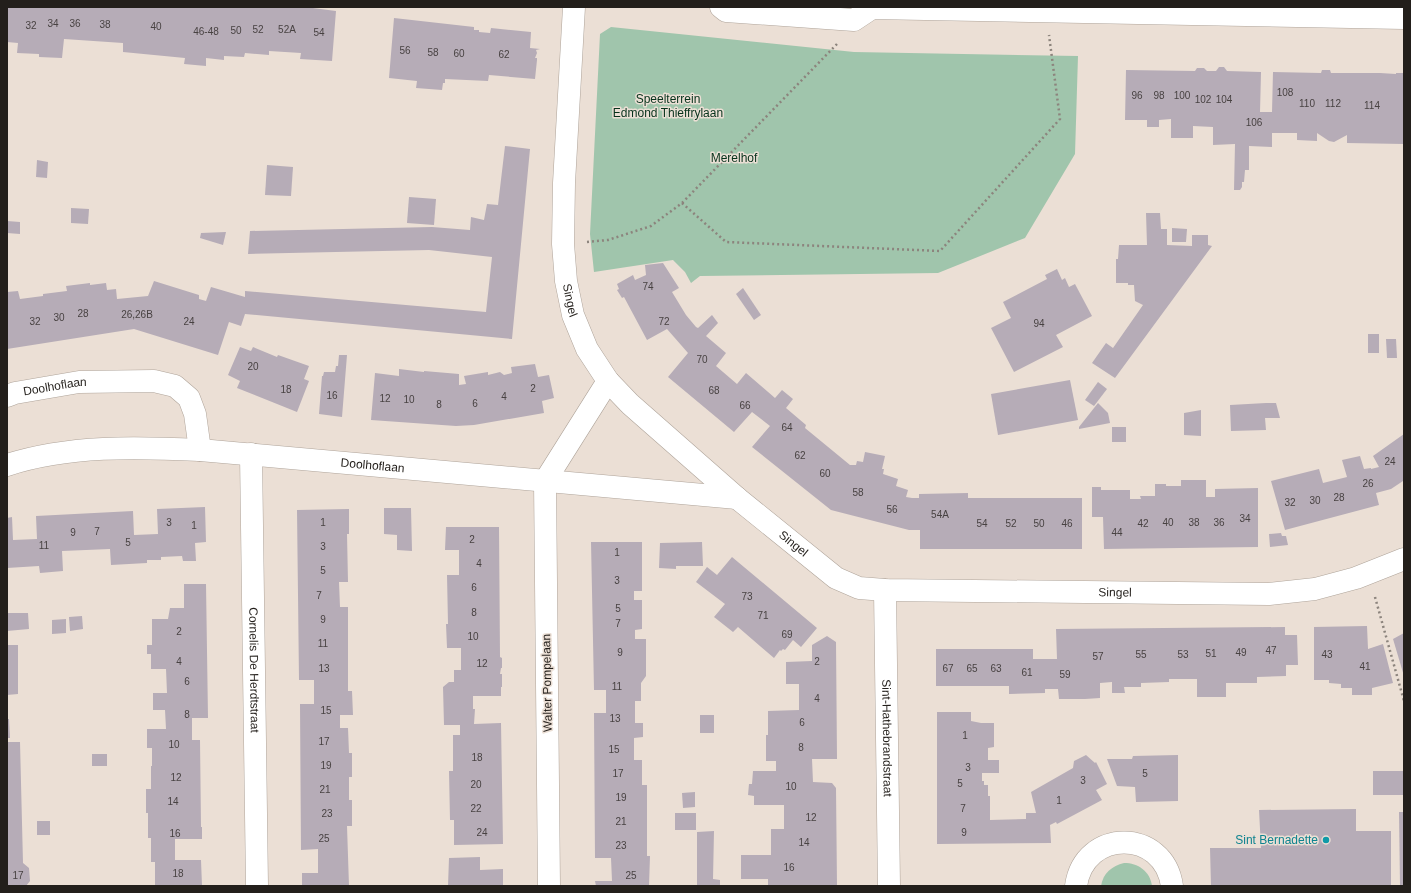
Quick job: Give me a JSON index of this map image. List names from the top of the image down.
{
  "streets": {
    "street": [
      "Singel",
      "Doolhoflaan",
      "Cornelis De Herdtstraat",
      "Walter Pompelaan",
      "Sint-Hathebrandstraat"
    ]
  },
  "crossings": [
    ["Singel", "Doolhoflaan"],
    ["Singel", "Sint-Hathebrandstraat"],
    ["Doolhoflaan", "Cornelis De Herdtstraat"],
    ["Doolhoflaan", "Walter Pompelaan"]
  ],
  "parks": ["Speelterrein Edmond Thieffrylaan", "Merelhof"],
  "places": ["Sint Bernadette"],
  "house_numbers": [
    "34",
    "36",
    "38",
    "32",
    "40",
    "52",
    "52A",
    "50",
    "46-48",
    "54",
    "56",
    "58",
    "60",
    "62",
    "108",
    "96",
    "98",
    "100",
    "102",
    "104",
    "110",
    "112",
    "114",
    "106",
    "74",
    "28",
    "26,26B",
    "30",
    "32",
    "24",
    "72",
    "94",
    "70",
    "20",
    "2",
    "18",
    "68",
    "16",
    "4",
    "12",
    "10",
    "6",
    "8",
    "66",
    "64",
    "62",
    "24",
    "60",
    "26",
    "58",
    "28",
    "30",
    "32",
    "56",
    "54A",
    "34",
    "3",
    "1",
    "40",
    "38",
    "36",
    "54",
    "52",
    "50",
    "46",
    "42",
    "1",
    "7",
    "9",
    "44",
    "2",
    "5",
    "11",
    "3",
    "1",
    "4",
    "5",
    "3",
    "6",
    "7",
    "73",
    "5",
    "8",
    "71",
    "9",
    "7",
    "2",
    "69",
    "10",
    "11",
    "47",
    "9",
    "49",
    "51",
    "55",
    "53",
    "43",
    "57",
    "4",
    "2",
    "12",
    "41",
    "13",
    "67",
    "65",
    "63",
    "61",
    "59",
    "6",
    "11",
    "4",
    "15",
    "8",
    "13",
    "6",
    "1",
    "17",
    "10",
    "8",
    "15",
    "18",
    "19",
    "3",
    "17",
    "5",
    "12",
    "3",
    "5",
    "20",
    "10",
    "21",
    "19",
    "1",
    "14",
    "22",
    "7",
    "23",
    "12",
    "21",
    "24",
    "9",
    "16",
    "25",
    "14",
    "23",
    "16",
    "18",
    "17",
    "25"
  ]
}
